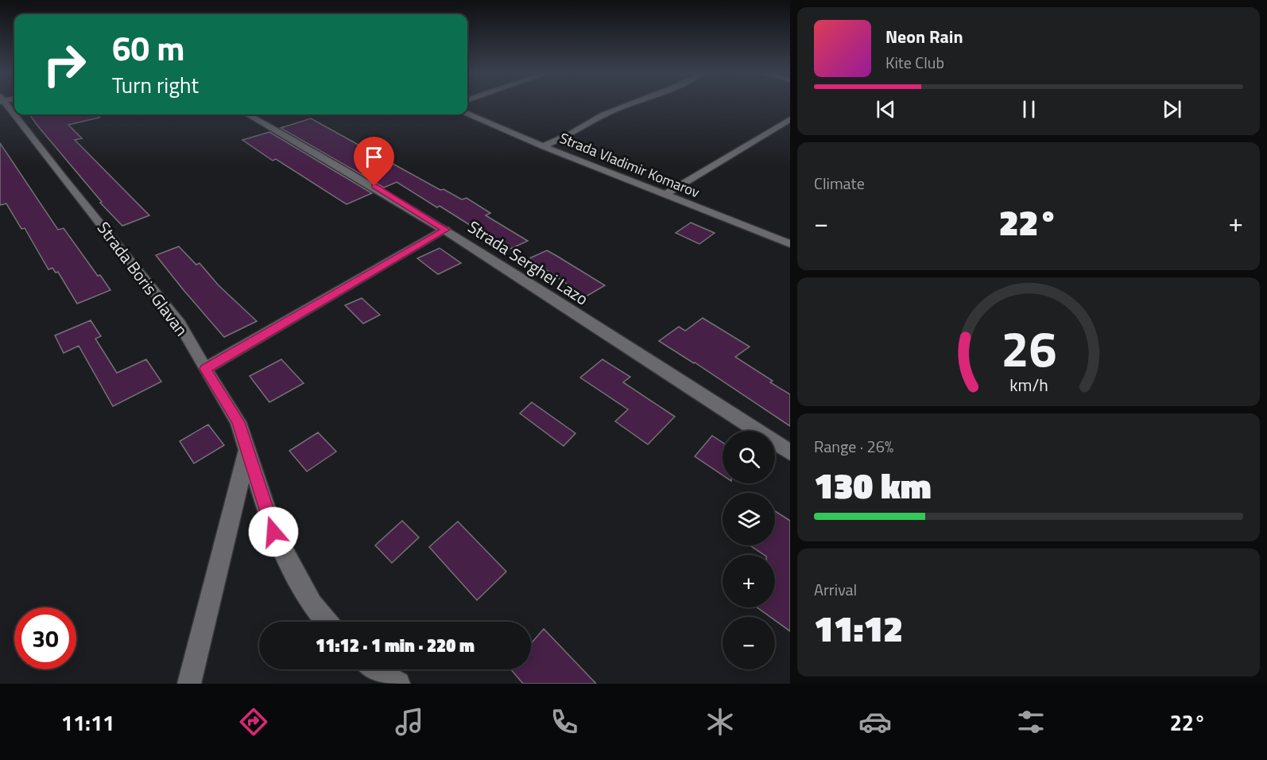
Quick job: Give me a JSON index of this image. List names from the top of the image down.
{
  "streets": {
    "street": ["Strada Vladimir Komarov", "Strada Serghei Lazo", "Strada Boris Glavan"]
  },
  "page": {
    "turn": ["60 m", "Turn right"],
    "song": ["Neon Rain", "Kite Club"],
    "tile": [
      "Climate",
      ["Range · 26%", "130 km"],
      ["Arrival", "11:12"]
    ],
    "heat": ["−", "22°", "+"],
    "map_buttons": ["+", "−"],
    "limit": "30",
    "trip": "11:12 · 1 min · 220 m",
    "tabs": ["11:11", "22°"],
    "gauge": ["26", "km/h"]
  }
}
